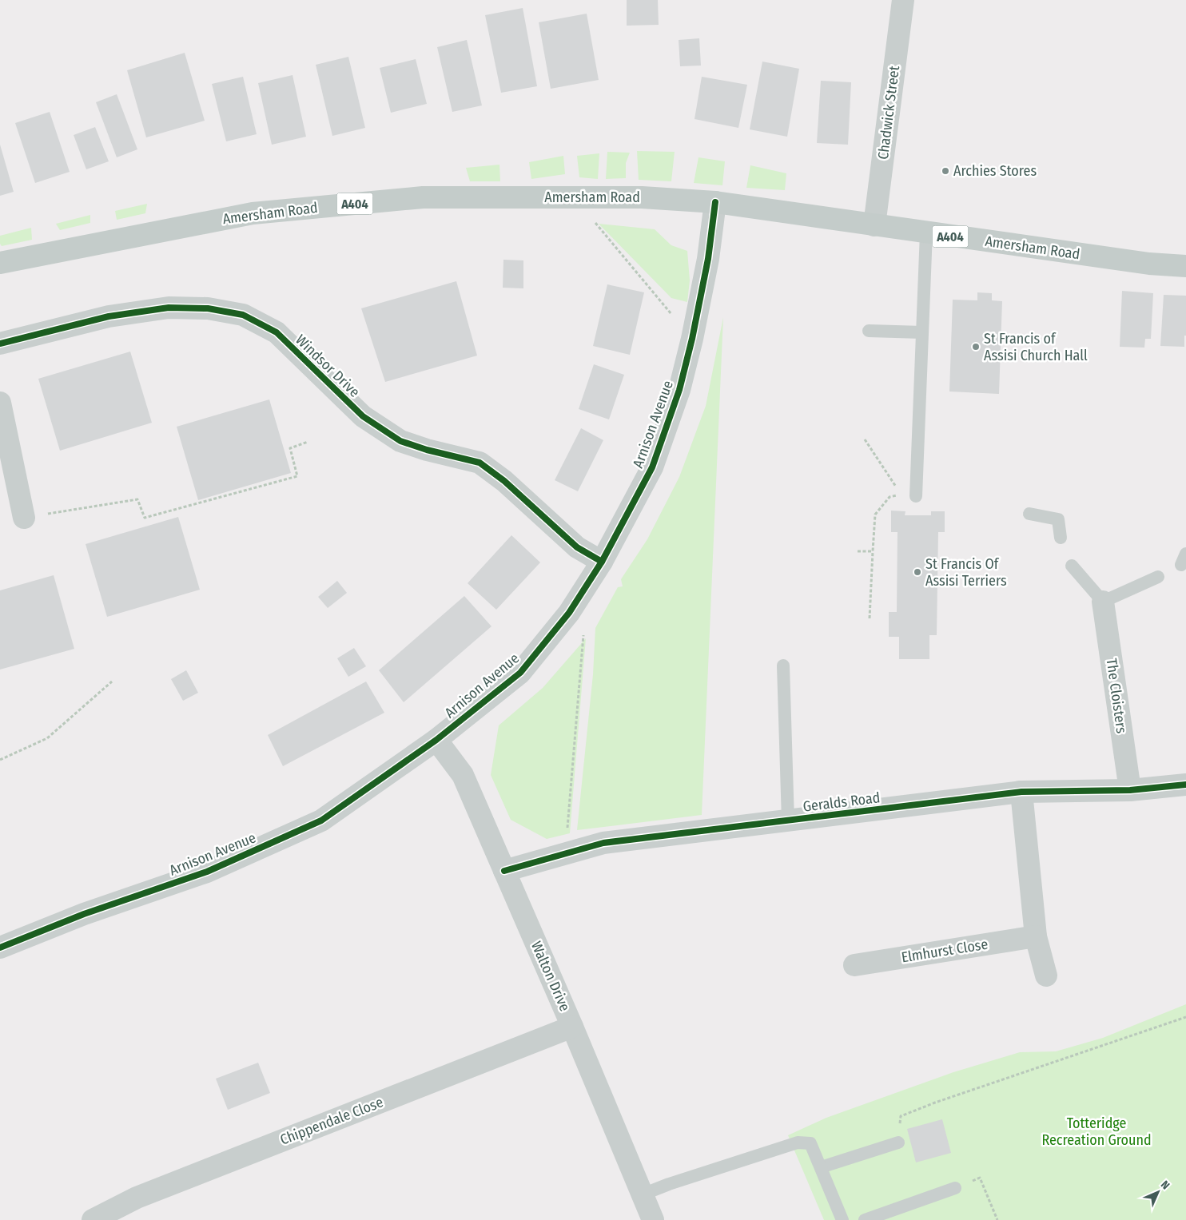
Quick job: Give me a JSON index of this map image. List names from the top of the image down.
{
  "streets": {
    "main road": ["Amersham Road", "A404"],
    "street": [
      "Chadwick Street",
      "Windsor Drive",
      "Arnison Avenue",
      "The Cloisters",
      "Geralds Road",
      "Elmhurst Close",
      "Walton Drive",
      "Chippendale Close"
    ]
  },
  "crossings": [
    ["Chadwick Street", "Amersham Road"],
    ["Amersham Road", "Arnison Avenue"],
    ["Windsor Drive", "Arnison Avenue"],
    ["Arnison Avenue", "Walton Drive"],
    ["The Cloisters", "Geralds Road"],
    ["Geralds Road", "Walton Drive"],
    ["Walton Drive", "Chippendale Close"]
  ],
  "parks": ["Totteridge Recreation Ground"],
  "places": ["Archies Stores", "St Francis of Assisi Church Hall", "St Francis Of Assisi Terriers"],
  "north": "top right"
}
